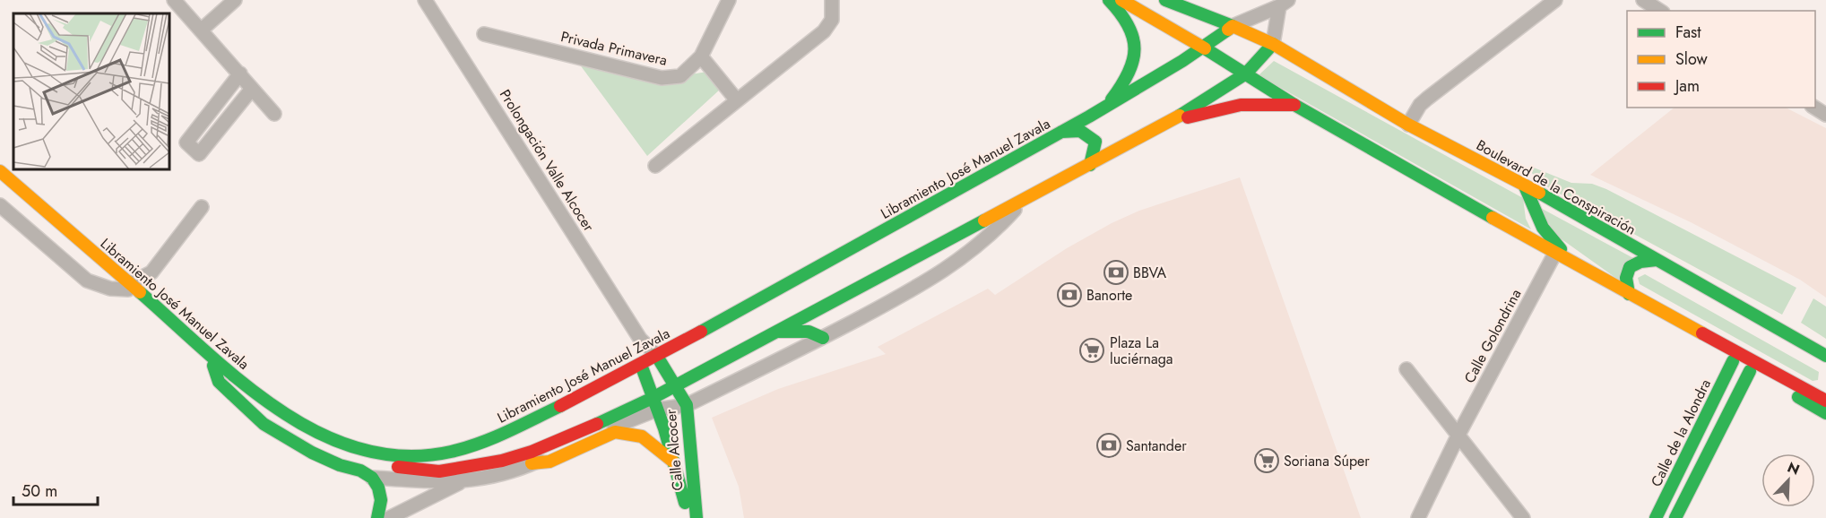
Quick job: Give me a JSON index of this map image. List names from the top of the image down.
{
  "streets": {
    "main road": [
      "Libramiento José Manuel Zavala",
      "Boulevard de la Conspiración",
      "Calle de la Alondra",
      "Calle Alcocer"
    ],
    "street": ["Privada Primavera", "Prolongación Valle Alcocer", "Calle Golondrina"]
  },
  "crossings": [
    ["Prolongación Valle Alcocer", "Libramiento José Manuel Zavala"],
    ["Prolongación Valle Alcocer", "Calle Alcocer"],
    ["Libramiento José Manuel Zavala", "Boulevard de la Conspiración"],
    ["Libramiento José Manuel Zavala", "Calle Alcocer"]
  ],
  "places": {
    "bank": ["BBVA", "Banorte", "Santander"],
    "supermarket": ["Plaza La luciérnaga", "Soriana Súper"]
  },
  "legend": ["Fast", "Slow", "Jam"],
  "scale_bar": "50 m",
  "north": "top right"
}
